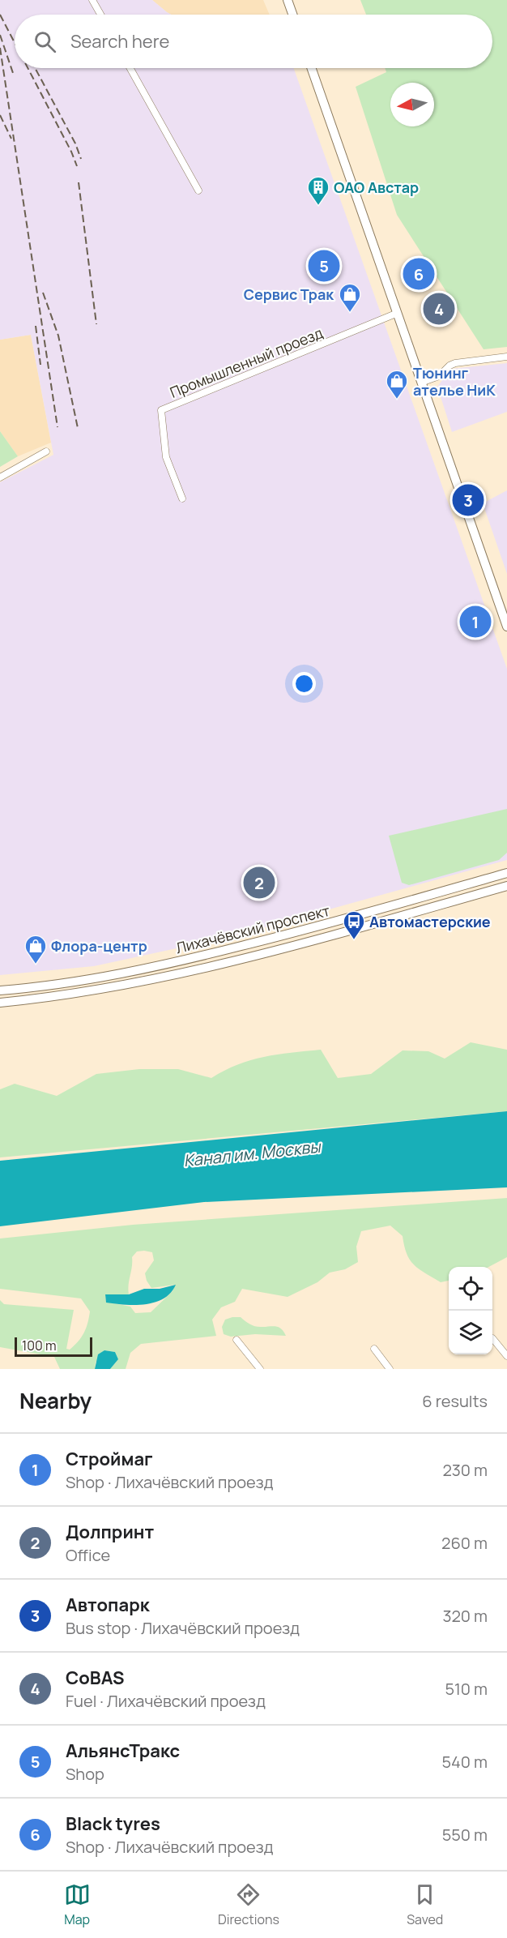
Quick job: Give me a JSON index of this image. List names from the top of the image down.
{
  "streets": {
    "main road": ["Лихачёвский проспект"],
    "street": ["Промышленный проезд"]
  },
  "water": ["Канал им. Москвы"],
  "places": {
    "building": ["ОАО Австар"],
    "shop": ["Сервис Трак", "Тюнинг ателье НиК", "Флора-центр"],
    "bus stop": ["Автомастерские"]
  },
  "scale_bar": "100 m",
  "north": "left",
  "page": {
    "search": "Search here",
    "pins": [
      "5",
      "6",
      "4",
      "3",
      "1",
      "2"
    ],
    "scale": "100 m",
    "heading": ["Nearby", "6 results"],
    "list": [
      {
        "mark": "1",
        "name": "Строймаг",
        "note": "Shop · Лихачёвский проезд",
        "value": "230 m"
      },
      {
        "mark": "2",
        "name": "Долпринт",
        "note": "Office",
        "value": "260 m"
      },
      {
        "mark": "3",
        "name": "Автопарк",
        "note": "Bus stop · Лихачёвский проезд",
        "value": "320 m"
      },
      {
        "mark": "4",
        "name": "CoBAS",
        "note": "Fuel · Лихачёвский проезд",
        "value": "510 m"
      },
      {
        "mark": "5",
        "name": "АльянсТракс",
        "note": "Shop",
        "value": "540 m"
      },
      {
        "mark": "6",
        "name": "Black tyres",
        "note": "Shop · Лихачёвский проезд",
        "value": "550 m"
      }
    ],
    "nav": ["Map", "Directions", "Saved"]
  }
}
